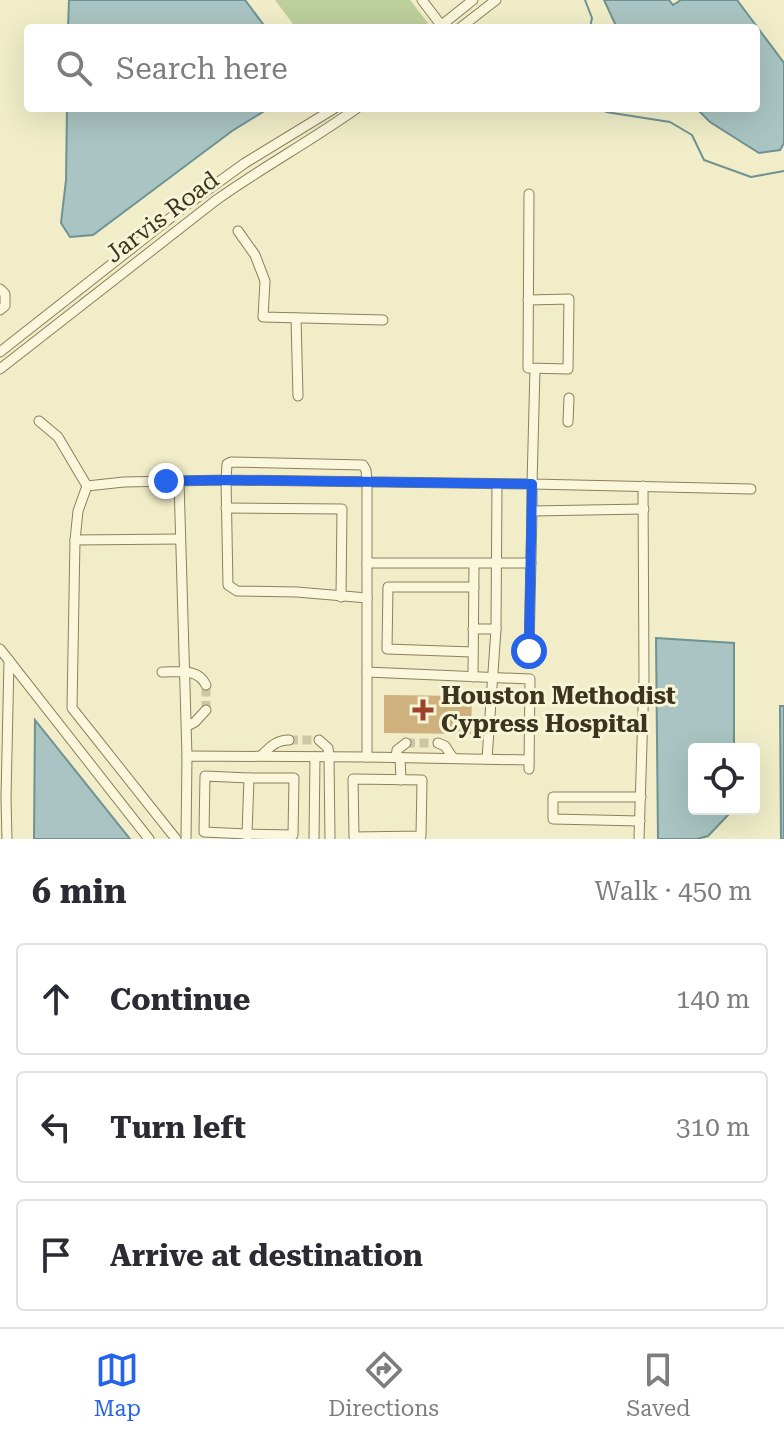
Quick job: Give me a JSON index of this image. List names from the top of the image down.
{
  "streets": {
    "street": ["Jarvis Road"]
  },
  "places": {
    "health": ["Houston Methodist Cypress Hospital"]
  },
  "page": {
    "search": "Search here",
    "heading": ["6 min", "Walk · 450 m"],
    "list": [
      ["Continue", "140 m"],
      ["Turn left", "310 m"],
      "Arrive at destination"
    ],
    "nav": ["Map", "Directions", "Saved"]
  }
}
